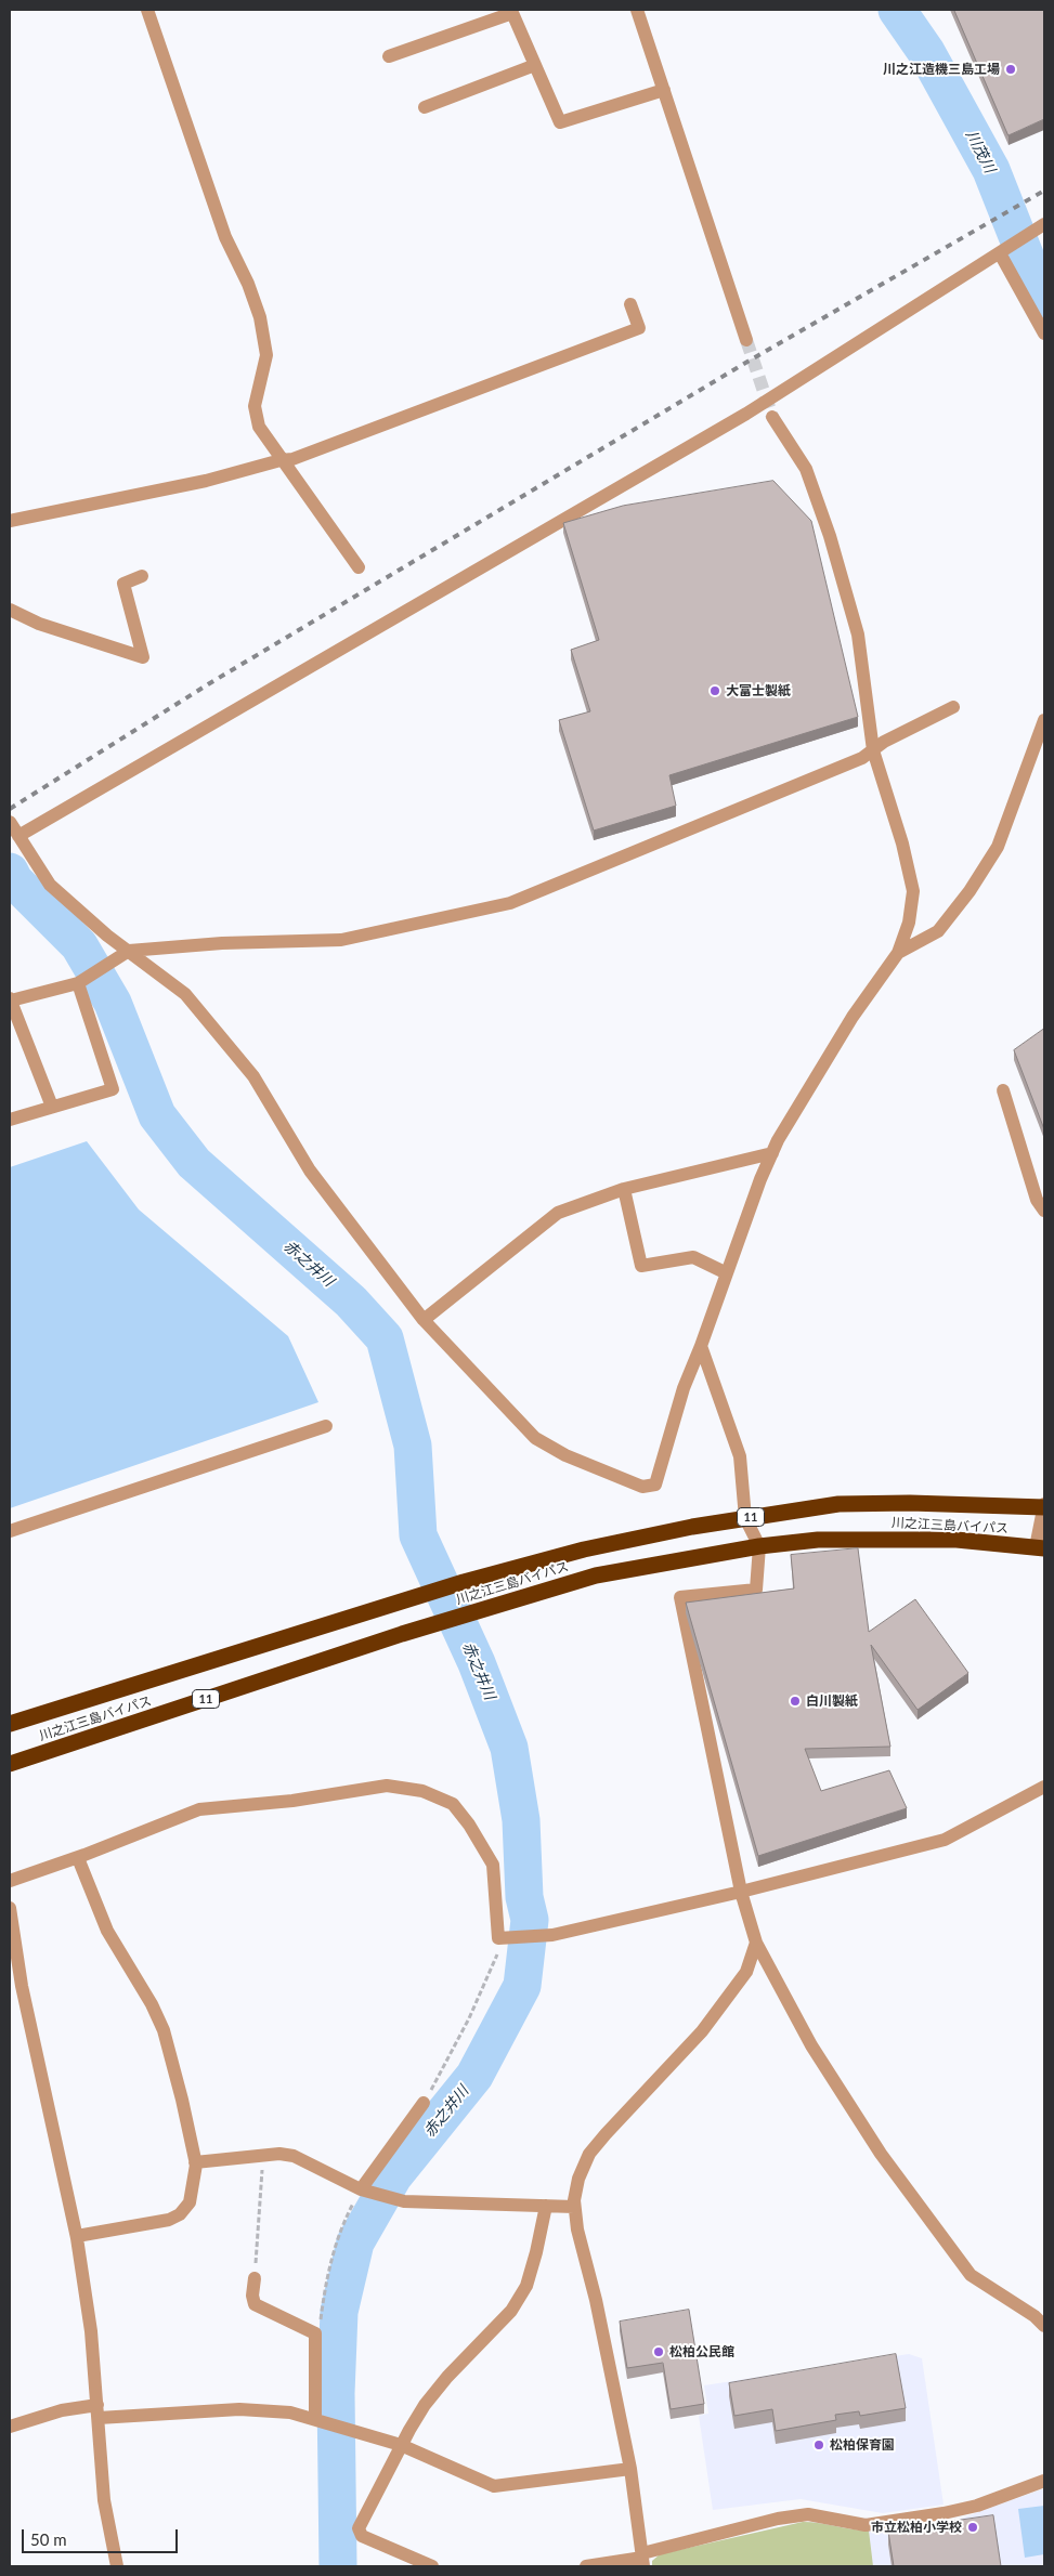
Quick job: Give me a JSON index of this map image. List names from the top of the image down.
{
  "streets": {
    "highway": ["11", "川之江三島バイパス"]
  },
  "water": ["川茂川", "赤之井川"],
  "places": [
    "川之江造機三島工場",
    "大富士製紙",
    "白川製紙",
    "松柏公民館",
    "松柏保育園",
    "市立松柏小学校"
  ],
  "scale_bar": "50 m"
}
